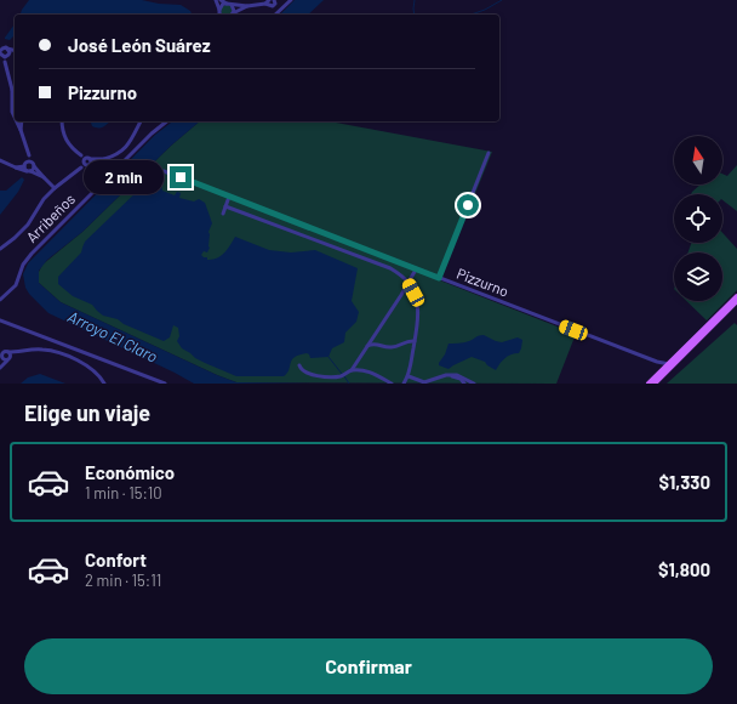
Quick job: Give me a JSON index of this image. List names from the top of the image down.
{
  "streets": {
    "street": ["Arribeños", "Pizzurno"]
  },
  "water": ["Arroyo El Claro"],
  "north": "top",
  "page": {
    "banner": ["José León Suárez", "Pizzurno"],
    "bubble": "2 min",
    "heading": "Elige un viaje",
    "list": [
      {
        "name": "Económico",
        "note": "1 min · 15:10",
        "value": "$1,330"
      },
      {
        "name": "Confort",
        "note": "2 min · 15:11",
        "value": "$1,800"
      }
    ],
    "buttons": "Confirmar"
  }
}
